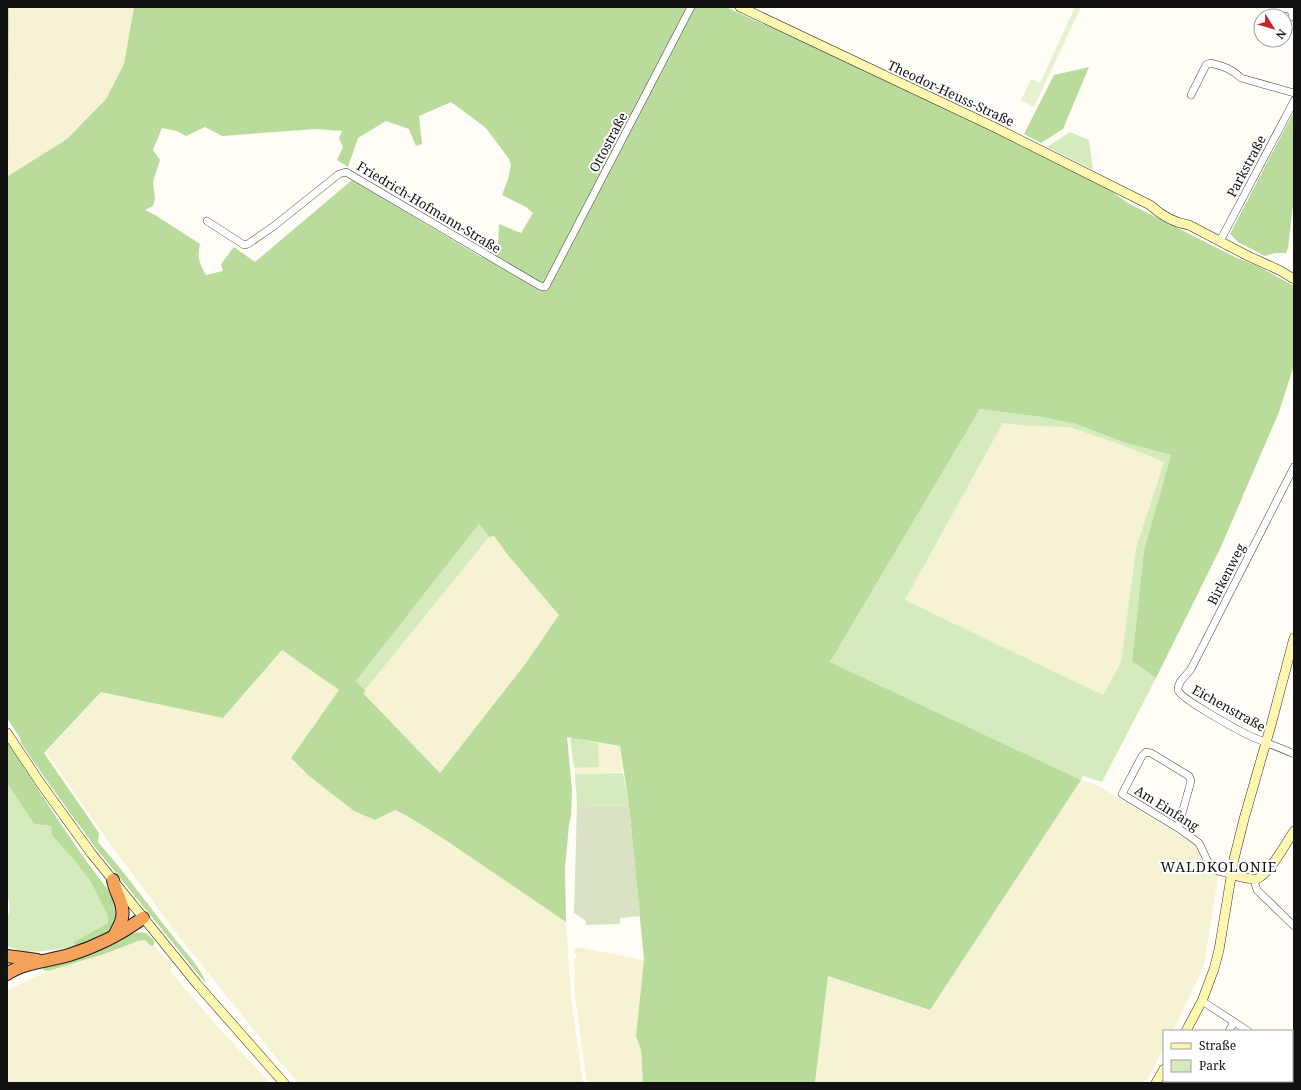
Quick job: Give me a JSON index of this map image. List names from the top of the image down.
{
  "streets": {
    "main road": ["Theodor-Heuss-Straße"],
    "street": [
      "Ottostraße",
      "Parkstraße",
      "Friedrich-Hofmann-Straße",
      "Birkenweg",
      "Eichenstraße",
      "Am Einfang"
    ]
  },
  "crossings": [
    ["Theodor-Heuss-Straße", "Parkstraße"],
    ["Ottostraße", "Friedrich-Hofmann-Straße"],
    ["Birkenweg", "Eichenstraße"]
  ],
  "districts": ["WALDKOLONIE"],
  "legend": ["Straße", "Park"],
  "north": "bottom right"
}
